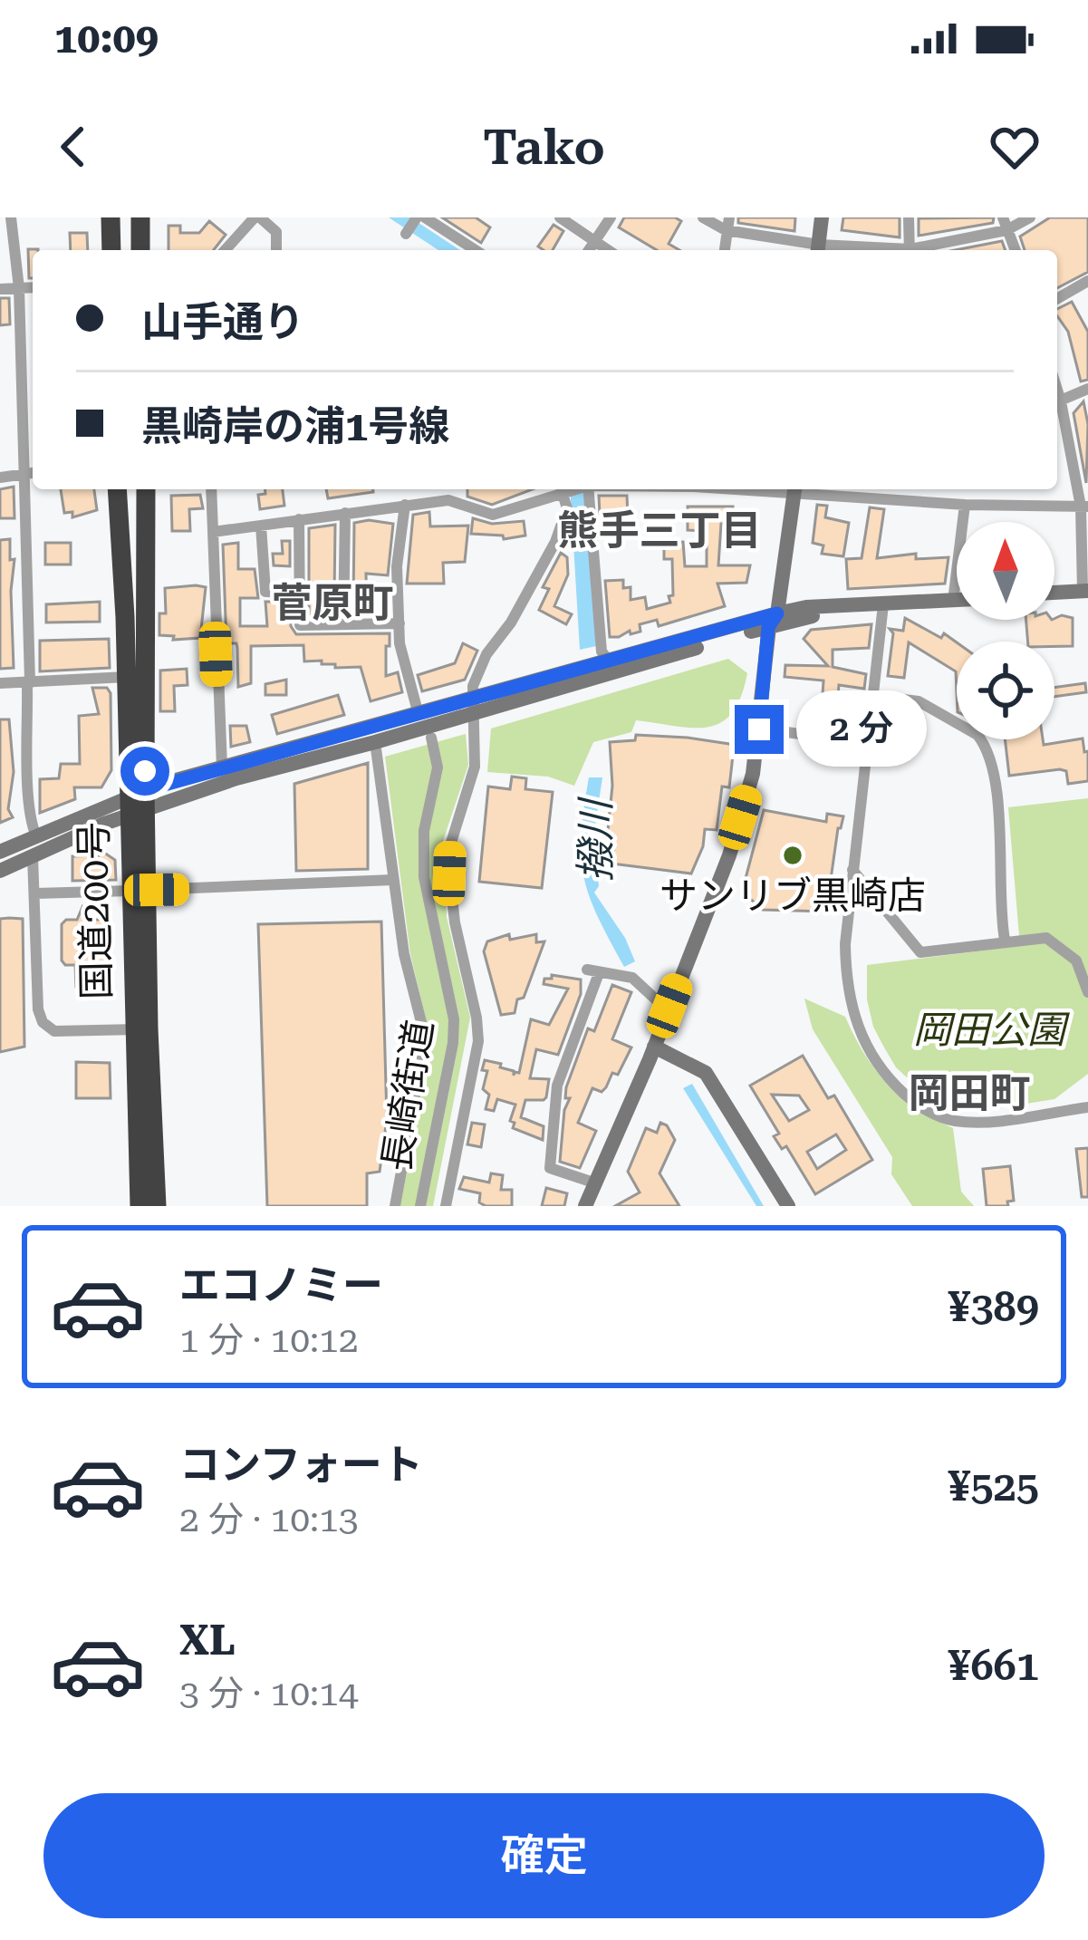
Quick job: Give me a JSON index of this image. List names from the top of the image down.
{
  "streets": {
    "highway": ["国道200号"],
    "street": ["長崎街道"]
  },
  "districts": ["熊手三丁目", "菅原町", "岡田町"],
  "water": ["撥川"],
  "parks": ["岡田公園"],
  "places": ["サンリブ黒崎店"],
  "north": "top",
  "page": {
    "status": "10:09",
    "header": "Tako",
    "banner": ["山手通り", "黒崎岸の浦1号線"],
    "bubble": "2 分",
    "list": [
      {
        "name": "エコノミー",
        "note": "1 分 · 10:12",
        "value": "¥389"
      },
      {
        "name": "コンフォート",
        "note": "2 分 · 10:13",
        "value": "¥525"
      },
      {
        "name": "XL",
        "note": "3 分 · 10:14",
        "value": "¥661"
      }
    ],
    "buttons": "確定"
  }
}
